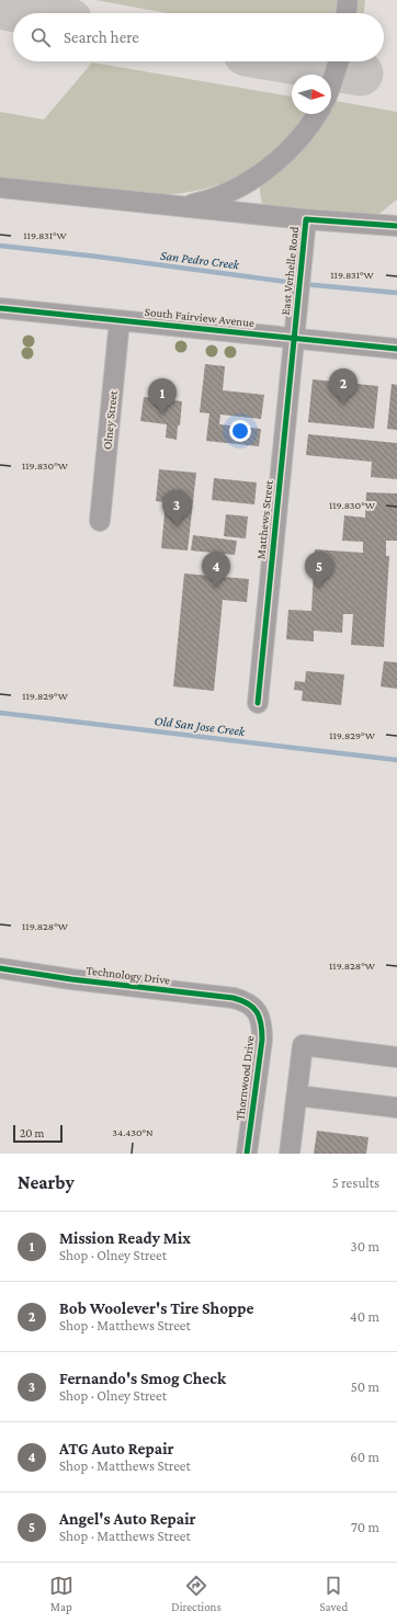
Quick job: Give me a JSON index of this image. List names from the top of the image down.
{
  "streets": {
    "street": [
      "East Verhelle Road",
      "South Fairview Avenue",
      "Olney Street",
      "Matthews Street",
      "Technology Drive",
      "Thornwood Drive"
    ]
  },
  "crossings": [
    ["East Verhelle Road", "South Fairview Avenue"],
    ["East Verhelle Road", "Matthews Street"],
    ["South Fairview Avenue", "Olney Street"],
    ["South Fairview Avenue", "Matthews Street"],
    ["Technology Drive", "Thornwood Drive"]
  ],
  "water": ["San Pedro Creek", "Old San Jose Creek"],
  "scale_bar": "20 m",
  "north": "right",
  "page": {
    "search": "Search here",
    "pins": [
      "2",
      "1",
      "3",
      "4",
      "5"
    ],
    "scale": "20 m",
    "heading": ["Nearby", "5 results"],
    "list": [
      {
        "mark": "1",
        "name": "Mission Ready Mix",
        "note": "Shop · Olney Street",
        "value": "30 m"
      },
      {
        "mark": "2",
        "name": "Bob Woolever's Tire Shoppe",
        "note": "Shop · Matthews Street",
        "value": "40 m"
      },
      {
        "mark": "3",
        "name": "Fernando's Smog Check",
        "note": "Shop · Olney Street",
        "value": "50 m"
      },
      {
        "mark": "4",
        "name": "ATG Auto Repair",
        "note": "Shop · Matthews Street",
        "value": "60 m"
      },
      {
        "mark": "5",
        "name": "Angel's Auto Repair",
        "note": "Shop · Matthews Street",
        "value": "70 m"
      }
    ],
    "nav": ["Map", "Directions", "Saved"]
  },
  "coordinates": [
    "119.831°W",
    "119.830°W",
    "119.829°W",
    "119.828°W",
    "34.430°N"
  ]
}
